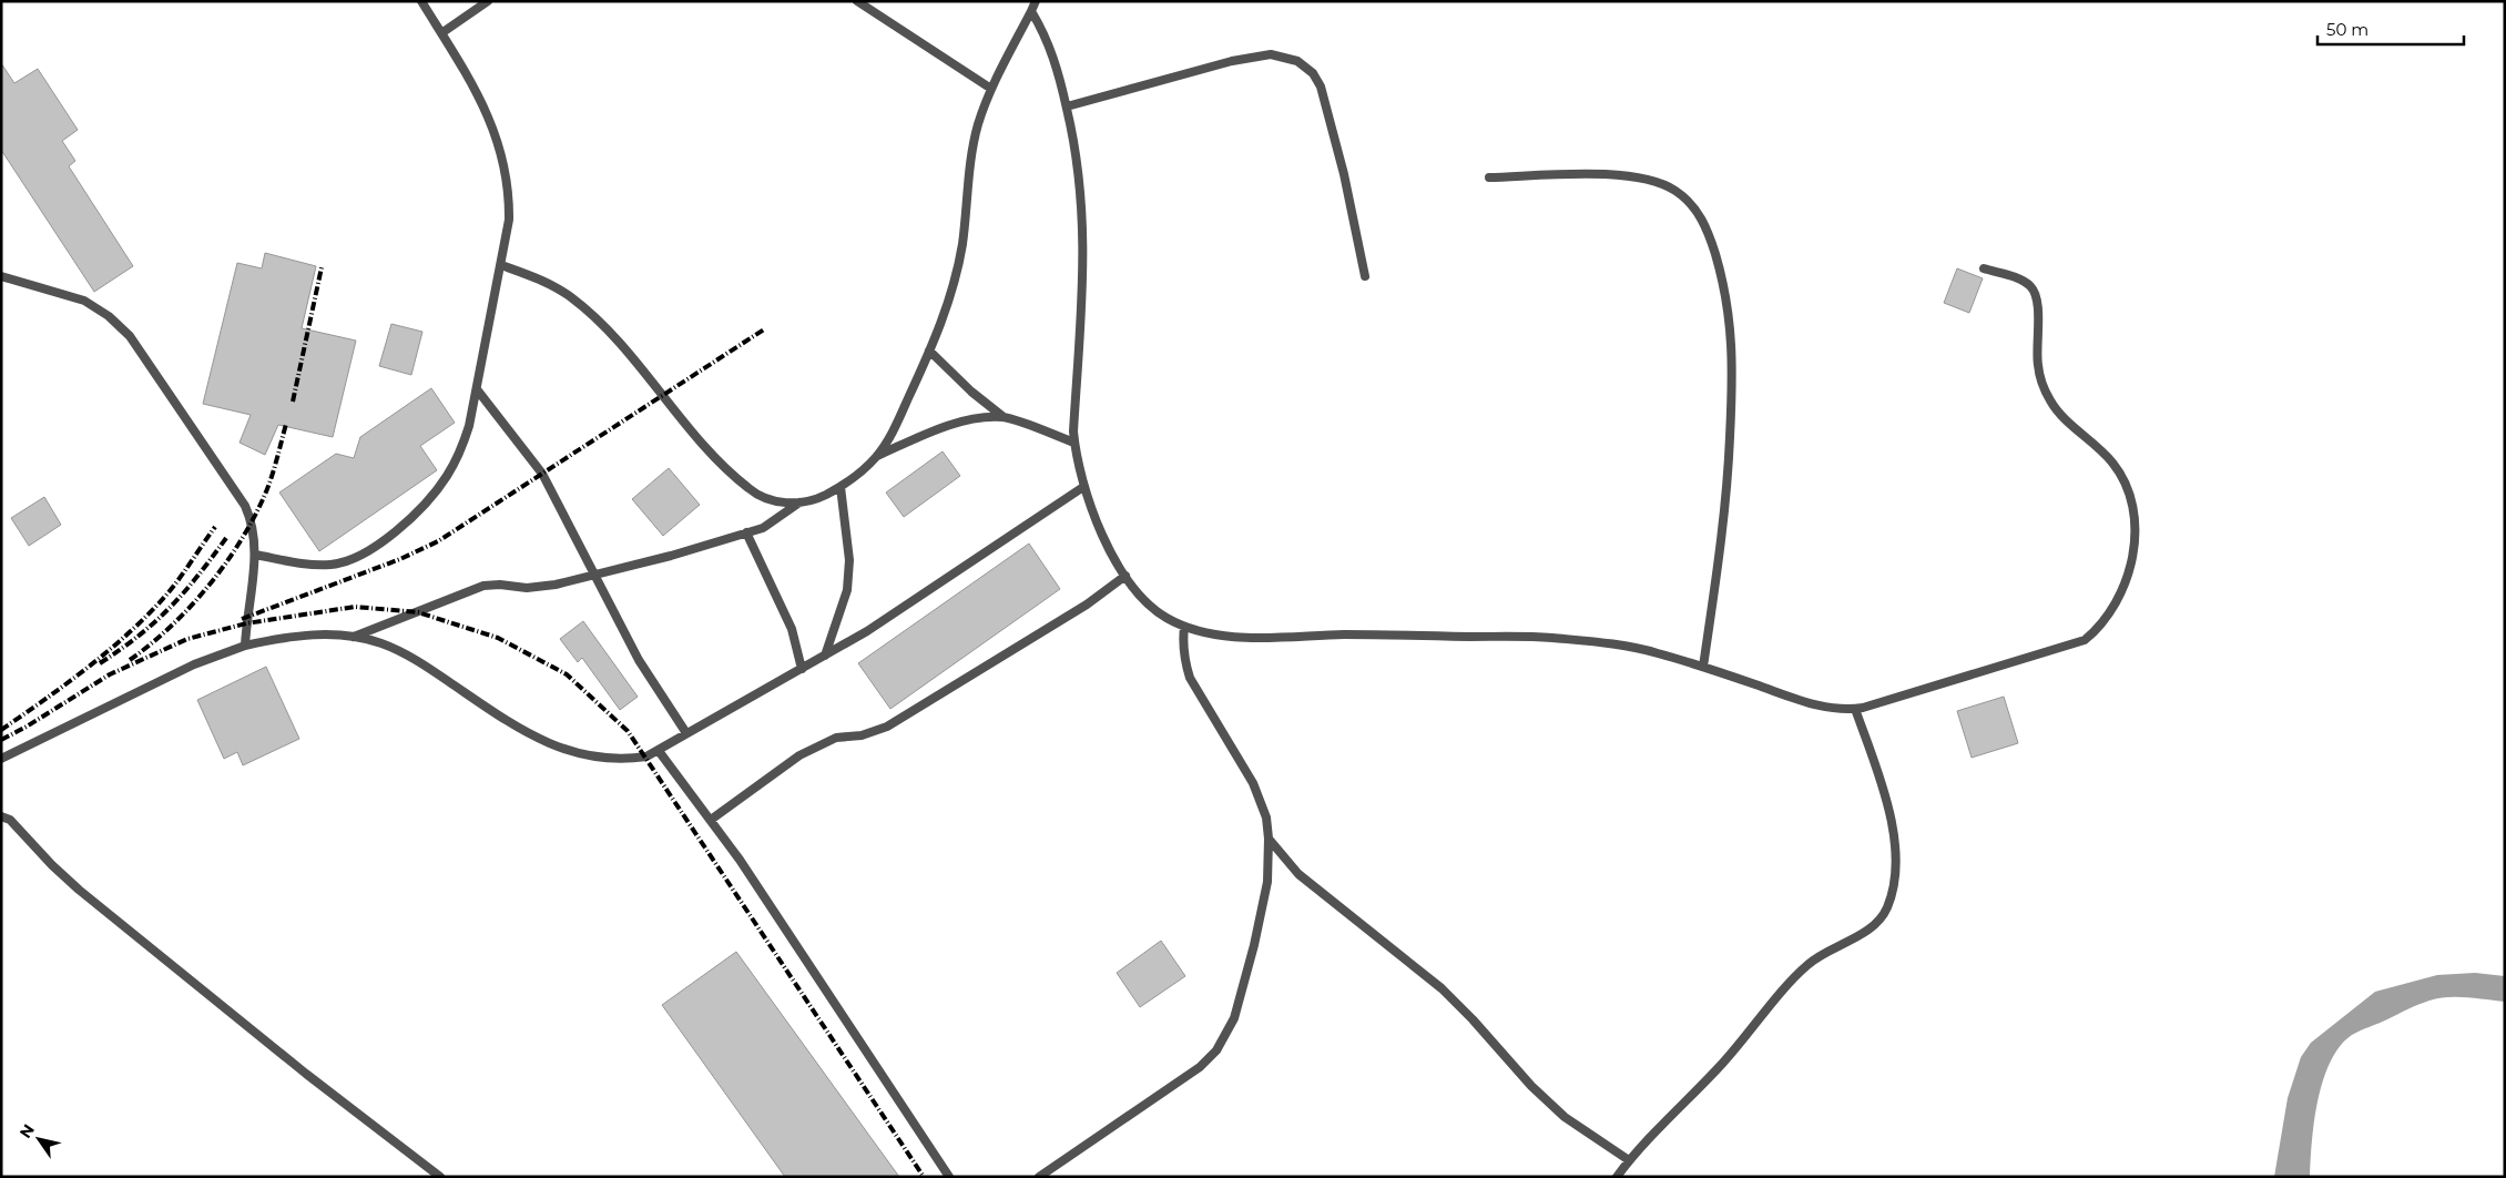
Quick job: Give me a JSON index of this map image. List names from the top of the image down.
{
  "scale_bar": "50 m",
  "north": "top left"
}
